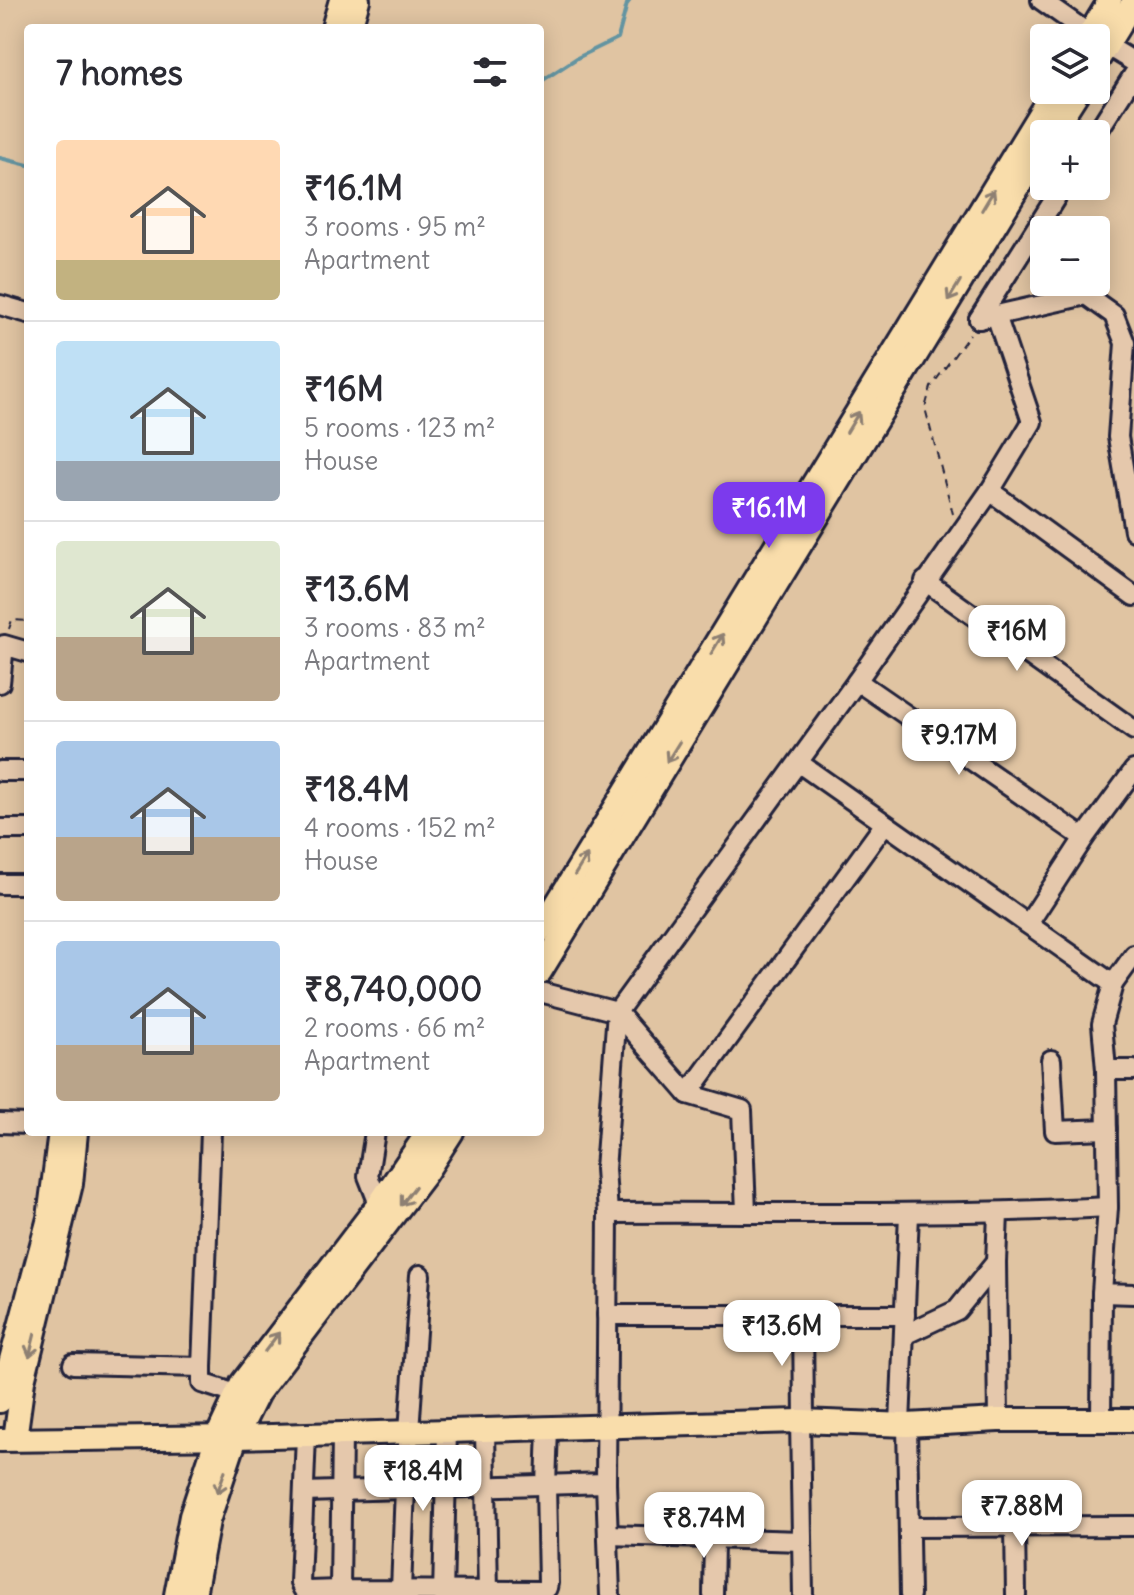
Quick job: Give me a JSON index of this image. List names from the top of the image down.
{
  "page": {
    "map_buttons": ["+", "−"],
    "heading": "7 homes",
    "list": [
      {
        "name": "₹16.1M",
        "note": "3 rooms · 95 m² · Apartment"
      },
      {
        "name": "₹16M",
        "note": "5 rooms · 123 m² · House"
      },
      {
        "name": "₹13.6M",
        "note": "3 rooms · 83 m² · Apartment"
      },
      {
        "name": "₹18.4M",
        "note": "4 rooms · 152 m² · House"
      },
      {
        "name": "₹8,740,000",
        "note": "2 rooms · 66 m² · Apartment"
      }
    ],
    "price": [
      "₹16.1M",
      "₹16M",
      "₹9.17M",
      "₹13.6M",
      "₹18.4M",
      "₹7.88M",
      "₹8.74M"
    ]
  }
}
